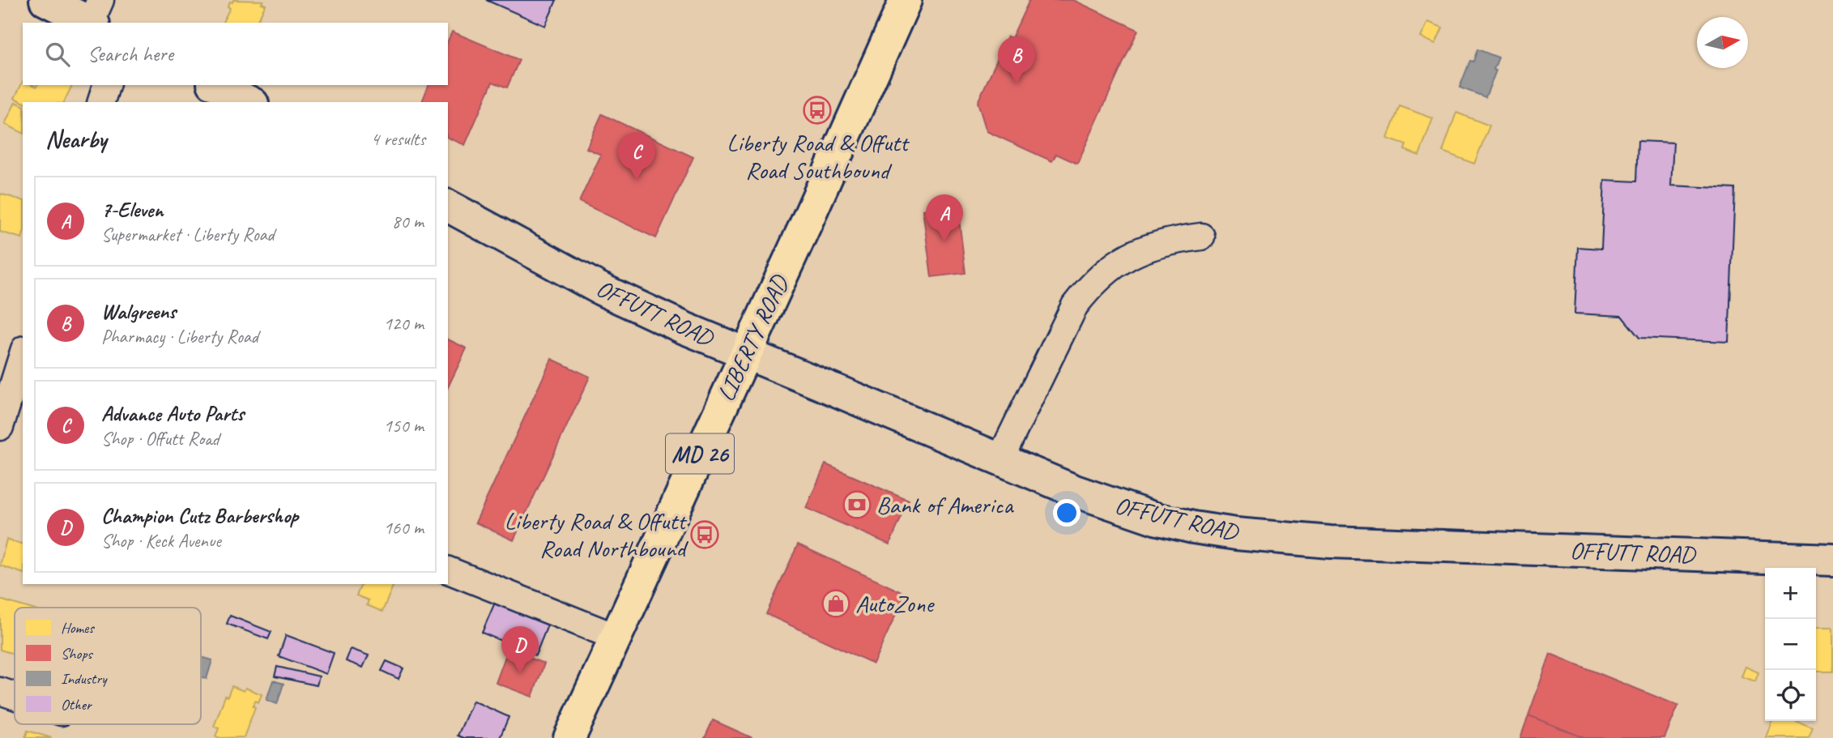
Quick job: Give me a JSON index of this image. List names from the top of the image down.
{
  "streets": {
    "main road": ["LIBERTY ROAD", "MD 26"],
    "street": ["OFFUTT ROAD"]
  },
  "crossings": [
    ["OFFUTT ROAD", "LIBERTY ROAD"]
  ],
  "places": {
    "bus stop": ["Liberty Road & Offutt Road Southbound", "Liberty Road & Offutt Road Northbound"],
    "bank": ["Bank of America"],
    "shop": ["AutoZone"]
  },
  "legend": [
    "Homes",
    "Shops",
    "Industry",
    "Other"
  ],
  "north": "right",
  "page": {
    "search": "Search here",
    "pins": [
      "B",
      "C",
      "A",
      "D"
    ],
    "heading": ["Nearby", "4 results"],
    "list": [
      {
        "mark": "A",
        "name": "7-Eleven",
        "note": "Supermarket · Liberty Road",
        "value": "80 m"
      },
      {
        "mark": "B",
        "name": "Walgreens",
        "note": "Pharmacy · Liberty Road",
        "value": "120 m"
      },
      {
        "mark": "C",
        "name": "Advance Auto Parts",
        "note": "Shop · Offutt Road",
        "value": "150 m"
      },
      {
        "mark": "D",
        "name": "Champion Cutz Barbershop",
        "note": "Shop · Keck Avenue",
        "value": "160 m"
      }
    ],
    "map_buttons": ["+", "−"]
  }
}
